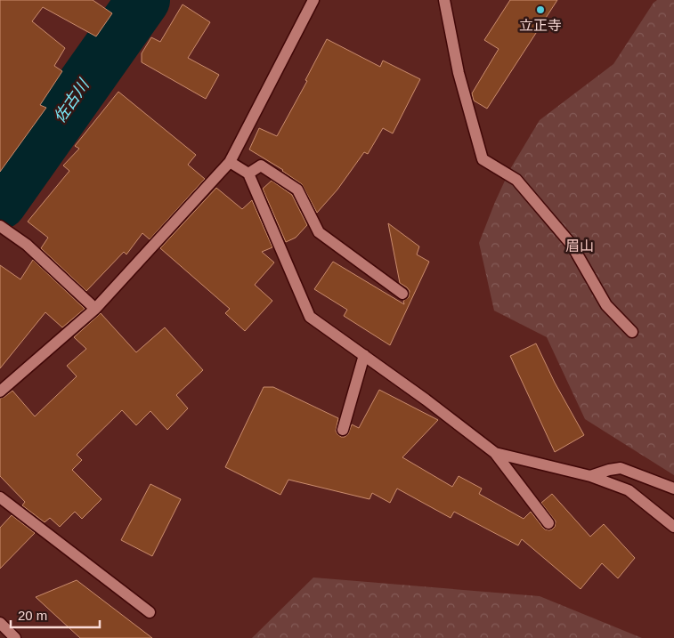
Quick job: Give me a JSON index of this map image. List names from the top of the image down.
{
  "water": ["佐古川"],
  "parks": ["眉山"],
  "places": ["立正寺"],
  "scale_bar": "20 m"
}
